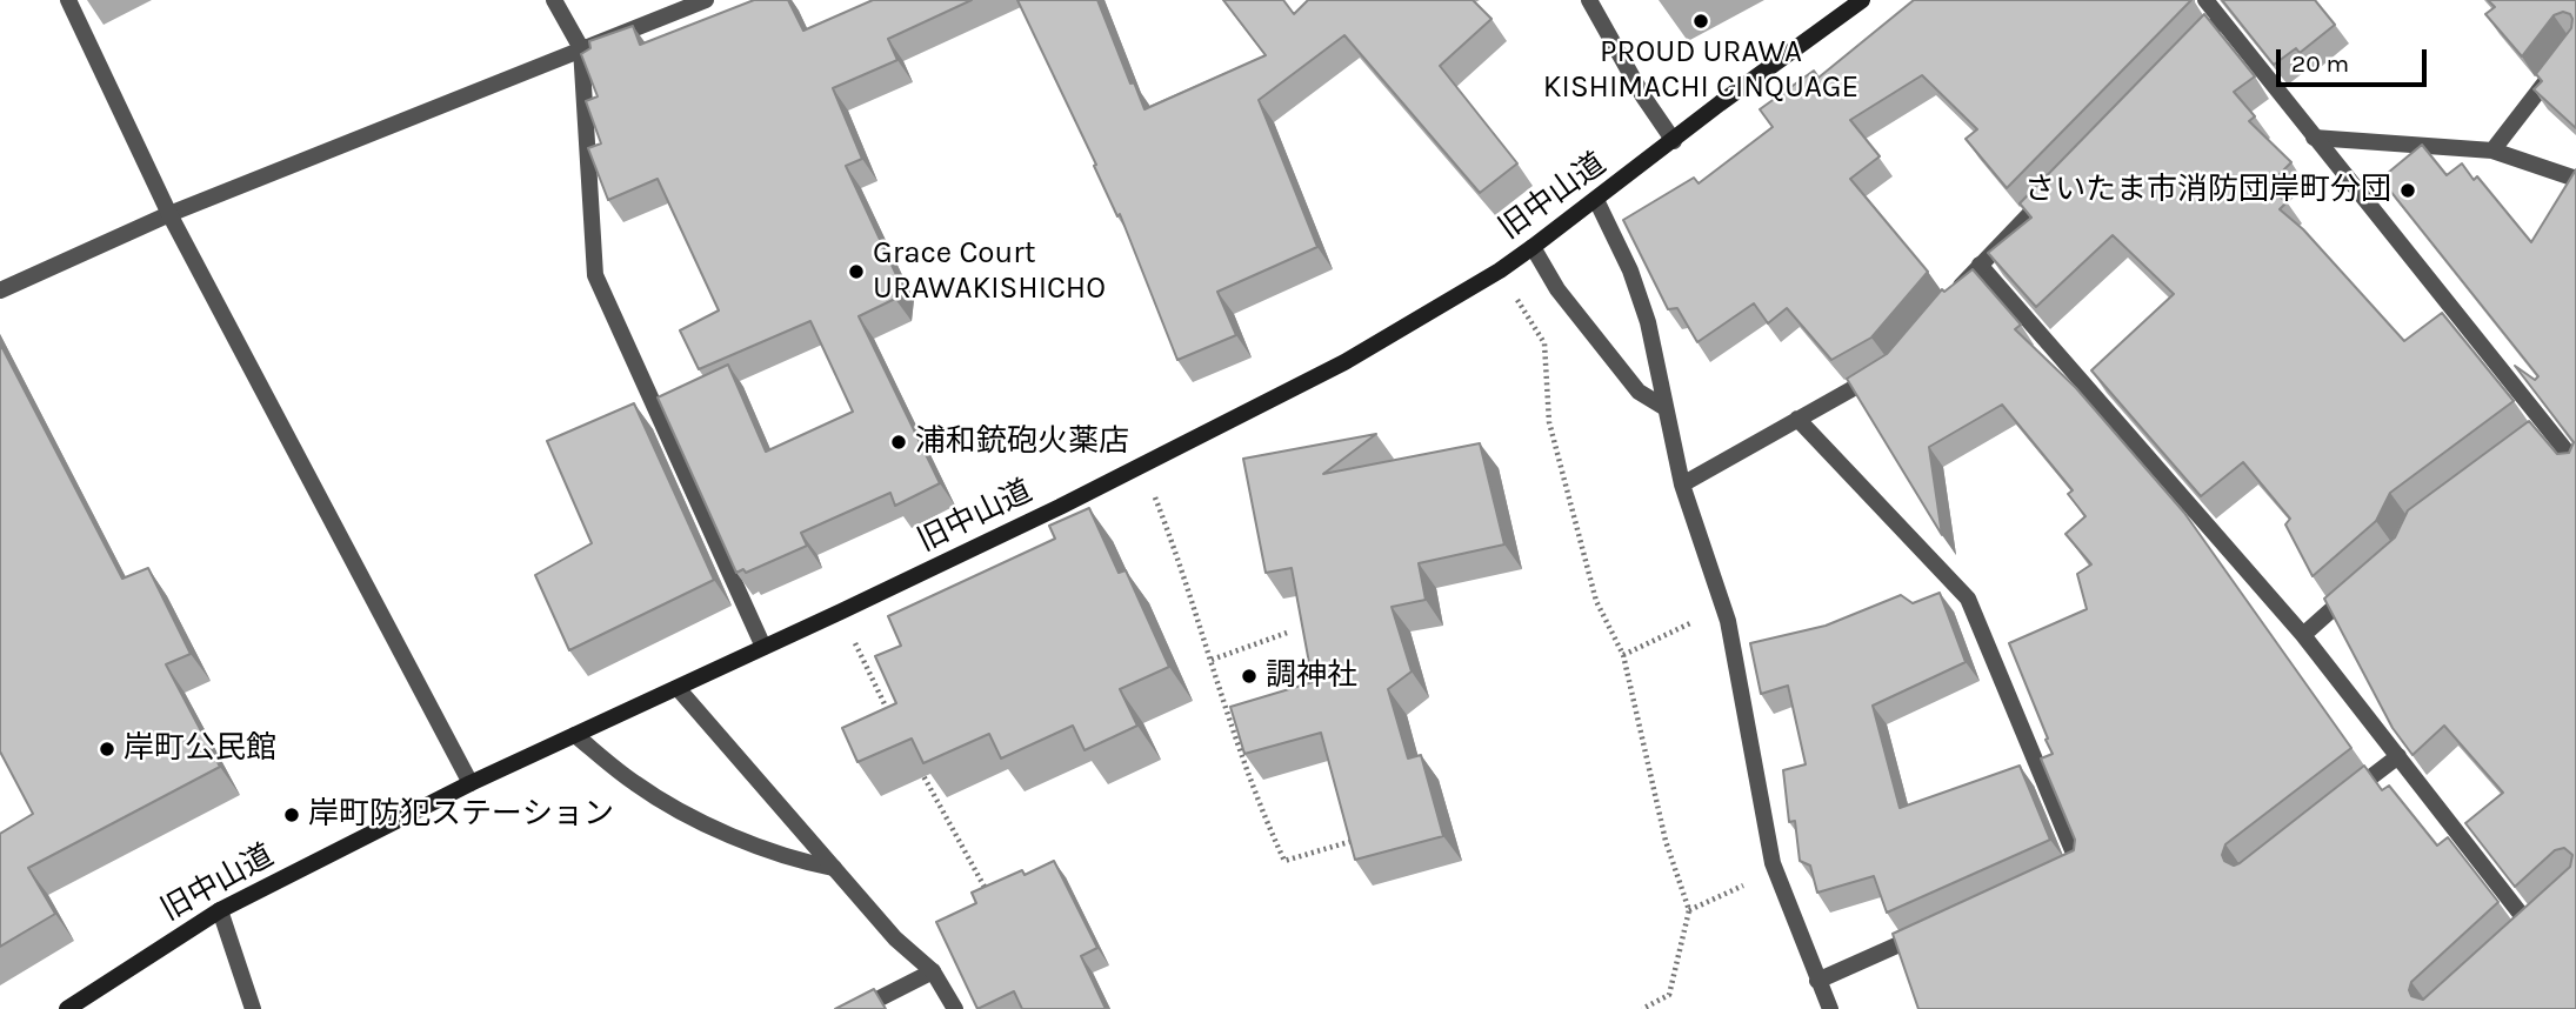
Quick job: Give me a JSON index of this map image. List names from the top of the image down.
{
  "streets": {
    "main road": ["旧中山道"]
  },
  "places": [
    "PROUD URAWA KISHIMACHI CINQUAGE",
    "さいたま市消防団岸町分団",
    "Grace Court URAWAKISHICHO",
    "浦和銃砲火薬店",
    "調神社",
    "岸町公民館",
    "岸町防犯ステーション"
  ],
  "scale_bar": "20 m"
}
